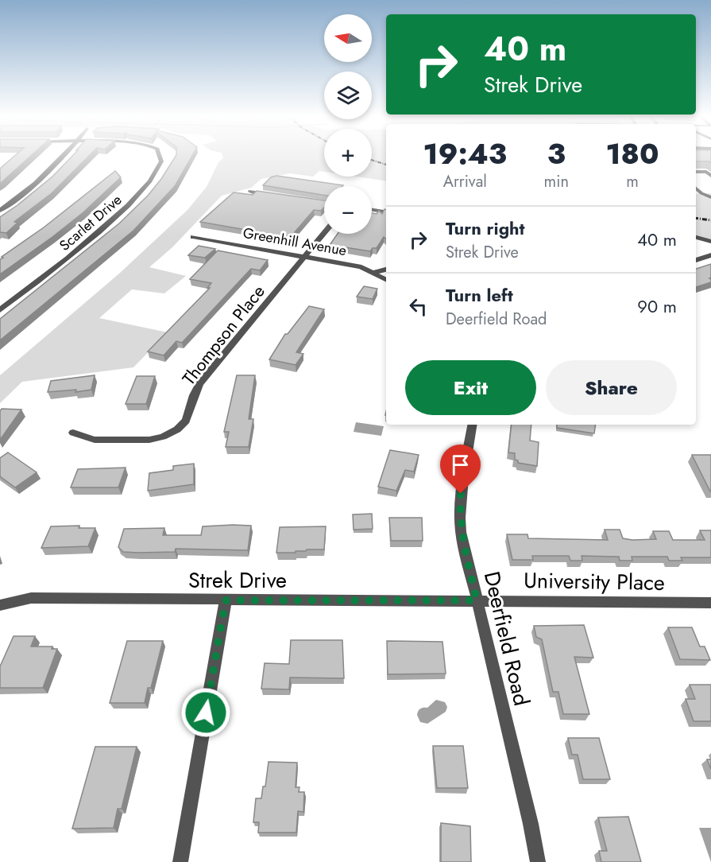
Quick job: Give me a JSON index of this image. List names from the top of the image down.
{
  "streets": {
    "street": [
      "Scarlet Drive",
      "Greenhill Avenue",
      "Thompson Place",
      "Strek Drive",
      "University Place",
      "Deerfield Road"
    ]
  },
  "crossings": [
    ["Greenhill Avenue", "Thompson Place"],
    ["Strek Drive", "University Place"],
    ["Strek Drive", "Deerfield Road"],
    ["University Place", "Deerfield Road"]
  ],
  "north": "left",
  "page": {
    "map_buttons": ["+", "−"],
    "turn": ["40 m", "Strek Drive"],
    "eta": [
      "19:43",
      "Arrival",
      "3",
      "min",
      "180",
      "m"
    ],
    "list": [
      {
        "name": "Turn right",
        "note": "Strek Drive",
        "value": "40 m"
      },
      {
        "name": "Turn left",
        "note": "Deerfield Road",
        "value": "90 m"
      }
    ],
    "buttons": ["Exit", "Share"]
  }
}
